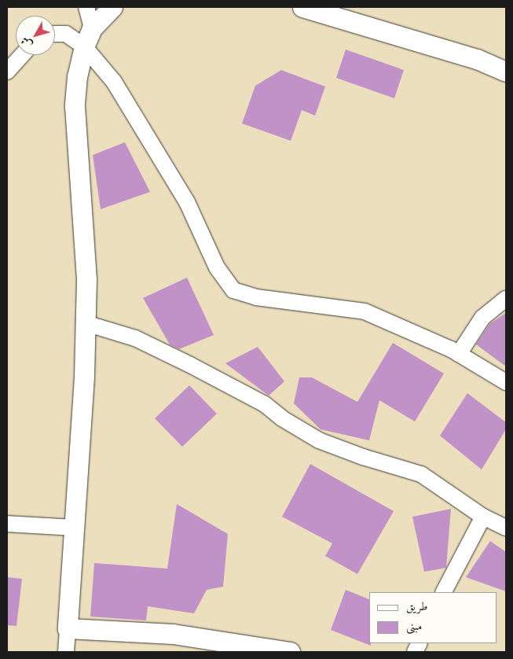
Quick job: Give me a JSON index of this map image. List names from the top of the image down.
{
  "legend": ["طريق", "مبنى"],
  "north": "bottom left"
}
